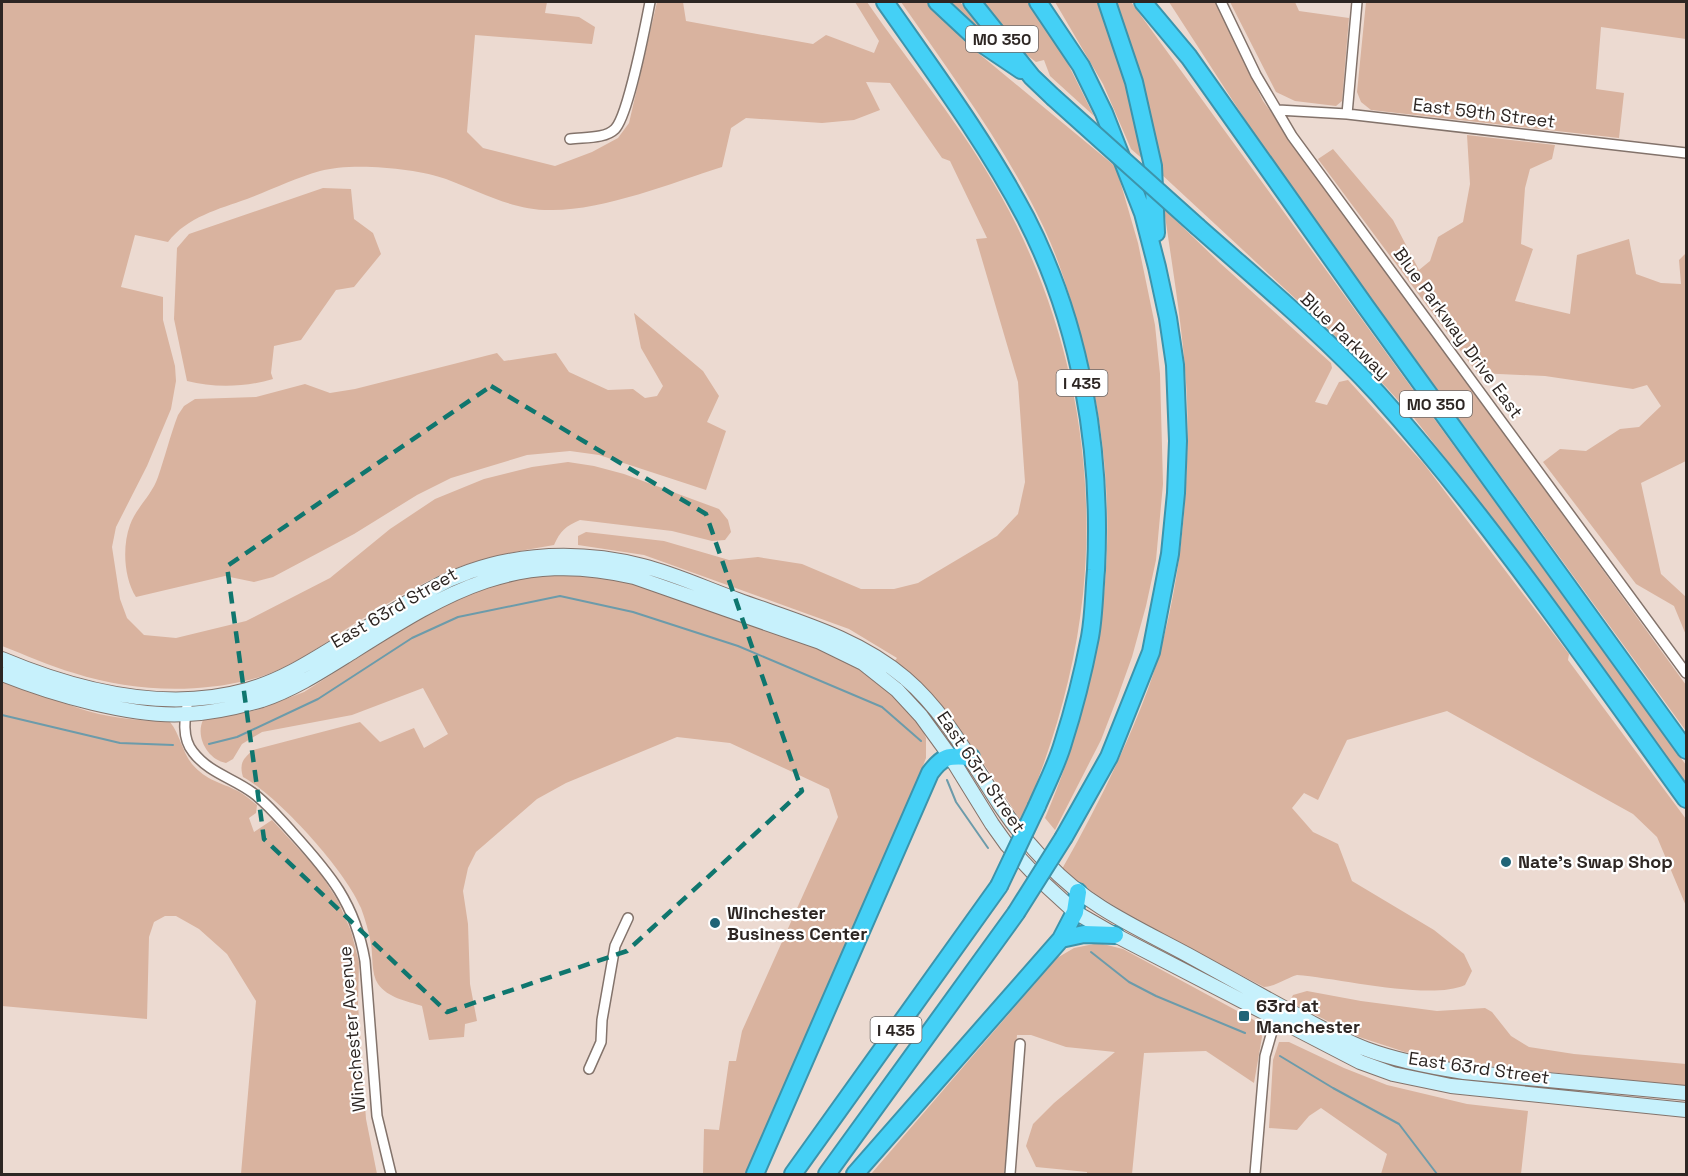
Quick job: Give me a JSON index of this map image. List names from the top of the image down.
{
  "streets": {
    "highway": ["MO 350", "Blue Parkway", "I 435"],
    "main road": ["East 63rd Street"],
    "street": ["East 59th Street", "Blue Parkway Drive East", "Winchester Avenue"]
  },
  "crossings": [
    ["East 59th Street", "Blue Parkway Drive East"],
    ["East 63rd Street", "Winchester Avenue"]
  ],
  "places": {
    "other": ["Nate's Swap Shop", "Winchester Business Center"],
    "transit": ["63rd at Manchester"]
  }
}
